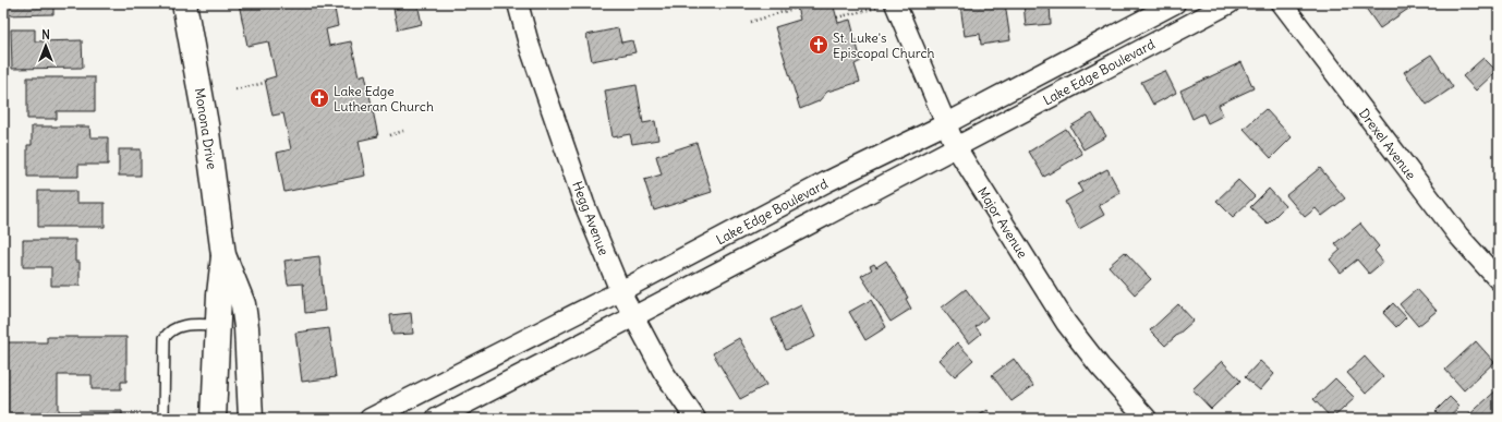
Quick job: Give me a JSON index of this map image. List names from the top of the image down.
{
  "streets": {
    "street": [
      "Lake Edge Boulevard",
      "Monona Drive",
      "Drexel Avenue",
      "Hegg Avenue",
      "Major Avenue"
    ]
  },
  "crossings": [
    ["Lake Edge Boulevard", "Hegg Avenue"],
    ["Lake Edge Boulevard", "Major Avenue"]
  ],
  "places": {
    "church": ["St. Luke's Episcopal Church", "Lake Edge Lutheran Church"]
  },
  "north": "top"
}
